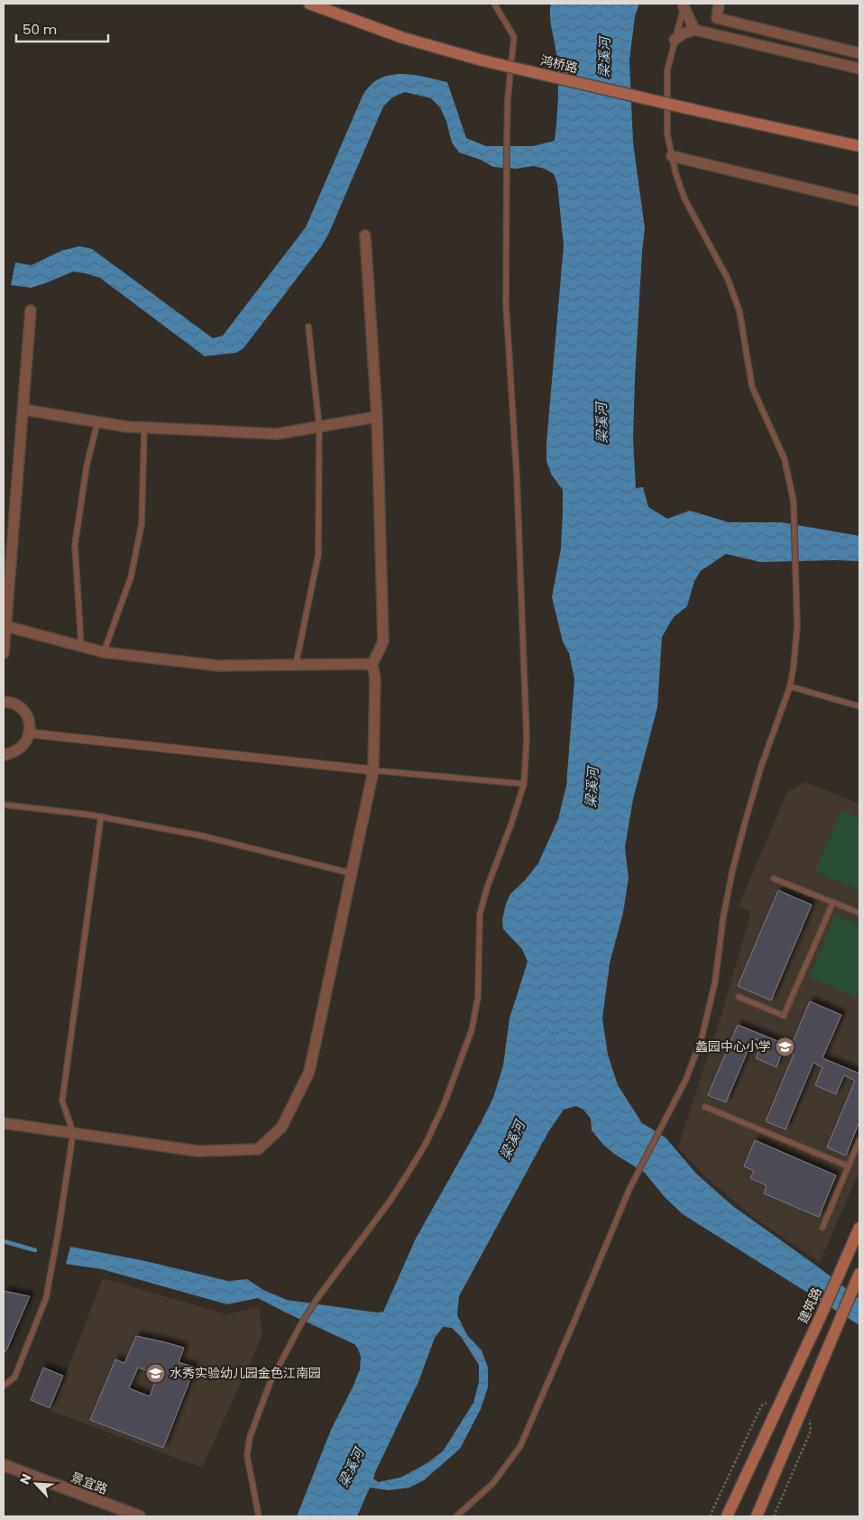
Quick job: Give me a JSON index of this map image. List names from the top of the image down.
{
  "streets": {
    "main road": ["鸿桥路", "建筑路"],
    "street": ["景宜路"]
  },
  "water": ["梁溪河"],
  "places": {
    "school or university": ["蠡园中心小学", "水秀实验幼儿园金色江南园"]
  },
  "scale_bar": "50 m",
  "north": "top left"
}
